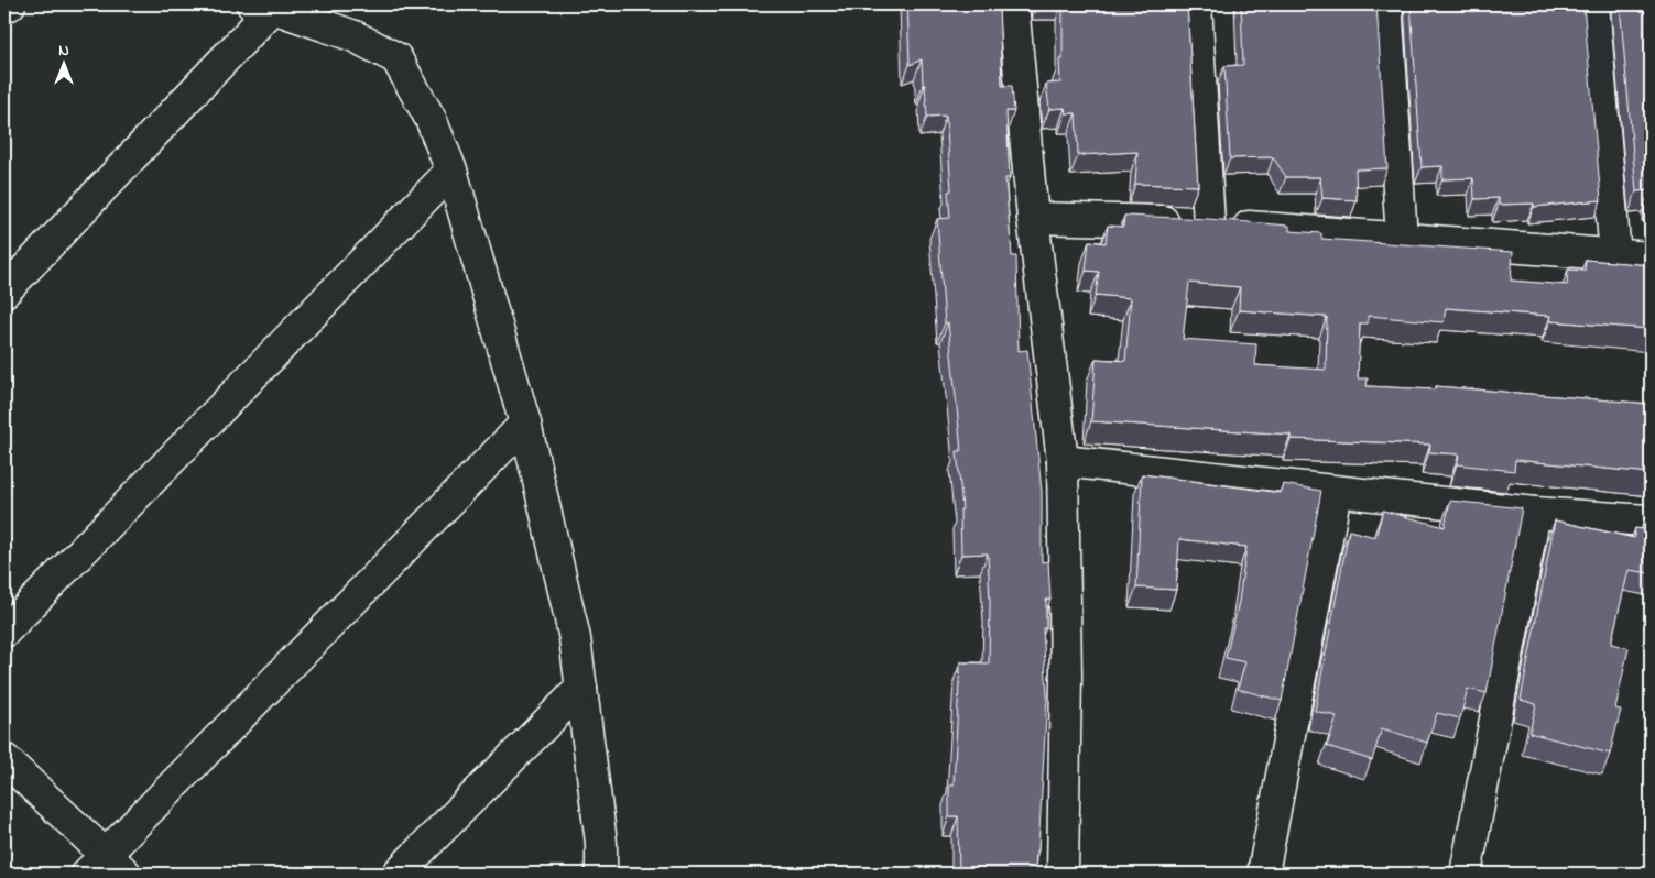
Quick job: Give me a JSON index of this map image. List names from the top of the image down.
{
  "north": "top"
}
